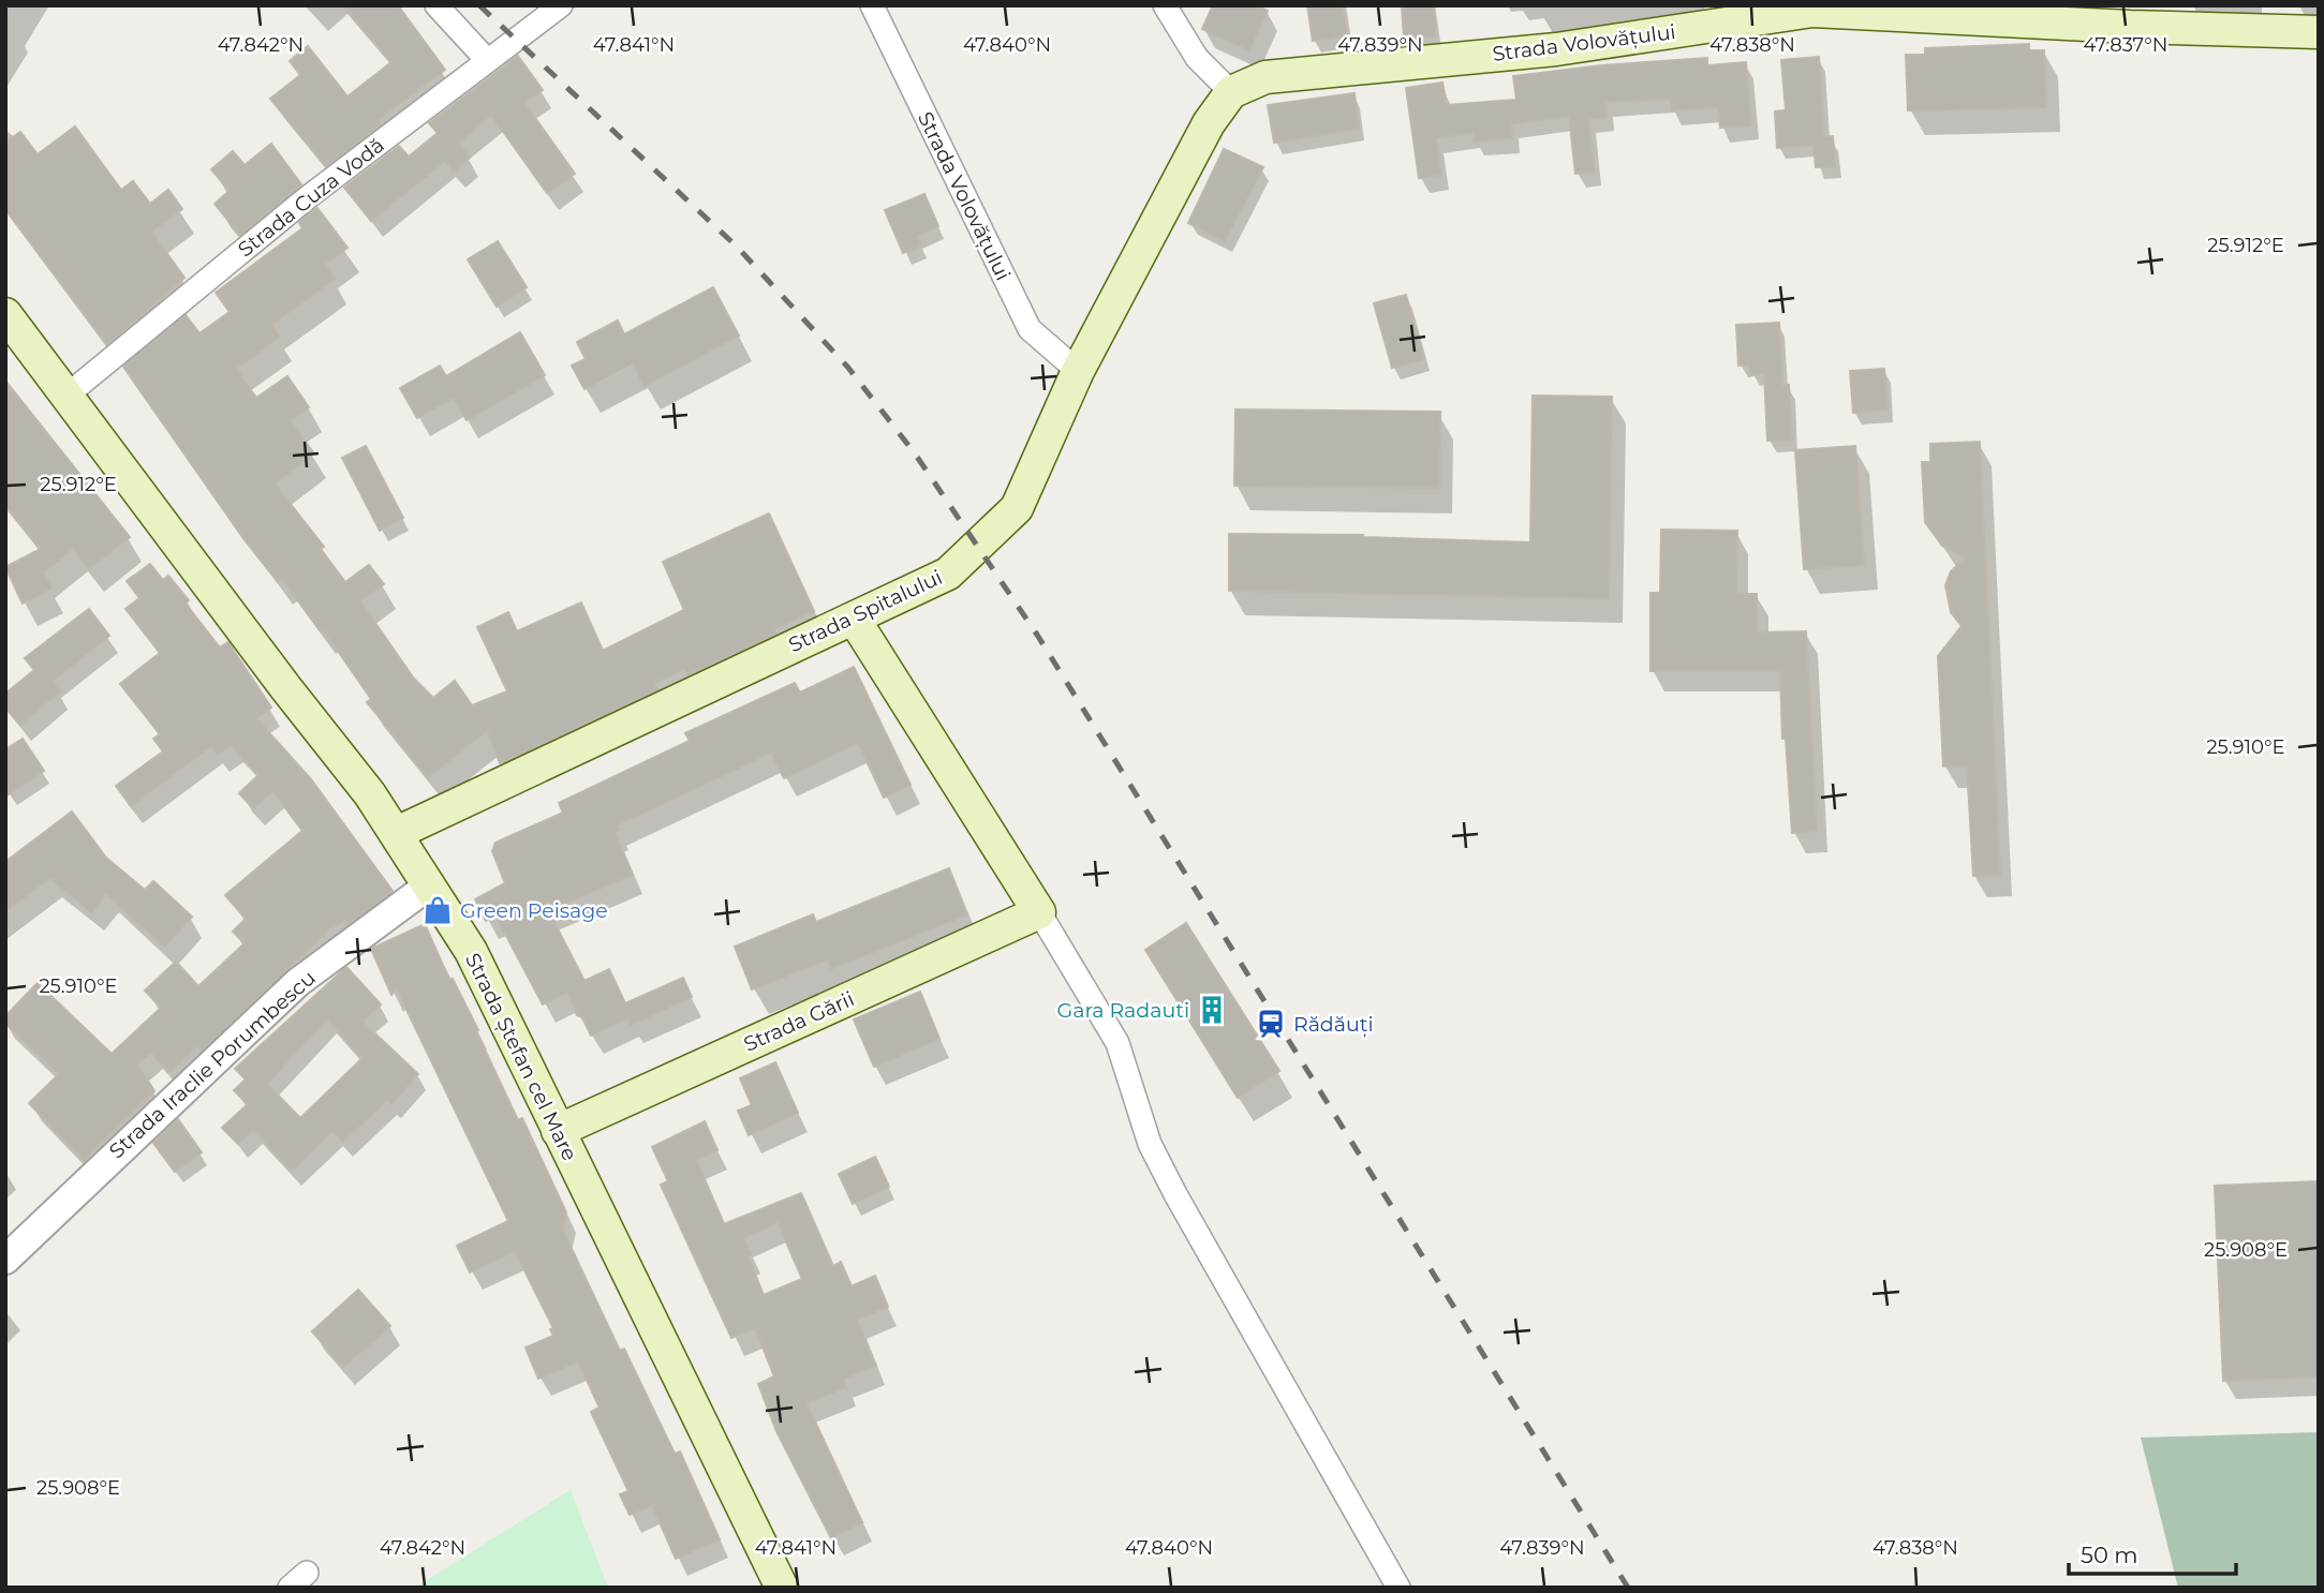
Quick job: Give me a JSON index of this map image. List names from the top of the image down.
{
  "streets": {
    "main road": [
      "Strada Volovățului",
      "Strada Spitalului",
      "Strada Gării",
      "Strada Ștefan cel Mare"
    ],
    "street": ["Strada Cuza Vodă", "Strada Iraclie Porumbescu"]
  },
  "crossings": [
    ["Strada Volovățului", "Strada Spitalului"],
    ["Strada Cuza Vodă", "Strada Ștefan cel Mare"],
    ["Strada Spitalului", "Strada Ștefan cel Mare"],
    ["Strada Gării", "Strada Ștefan cel Mare"],
    ["Strada Ștefan cel Mare", "Strada Iraclie Porumbescu"]
  ],
  "places": {
    "shop": ["Green Peisage"],
    "building": ["Gara Radauti"],
    "station": ["Rădăuți"]
  },
  "scale_bar": "50 m",
  "coordinates": [
    "47.842°N",
    "47.841°N",
    "47.840°N",
    "47.839°N",
    "47.838°N",
    "47.837°N",
    "25.912°E",
    "25.910°E",
    "25.908°E"
  ]
}
